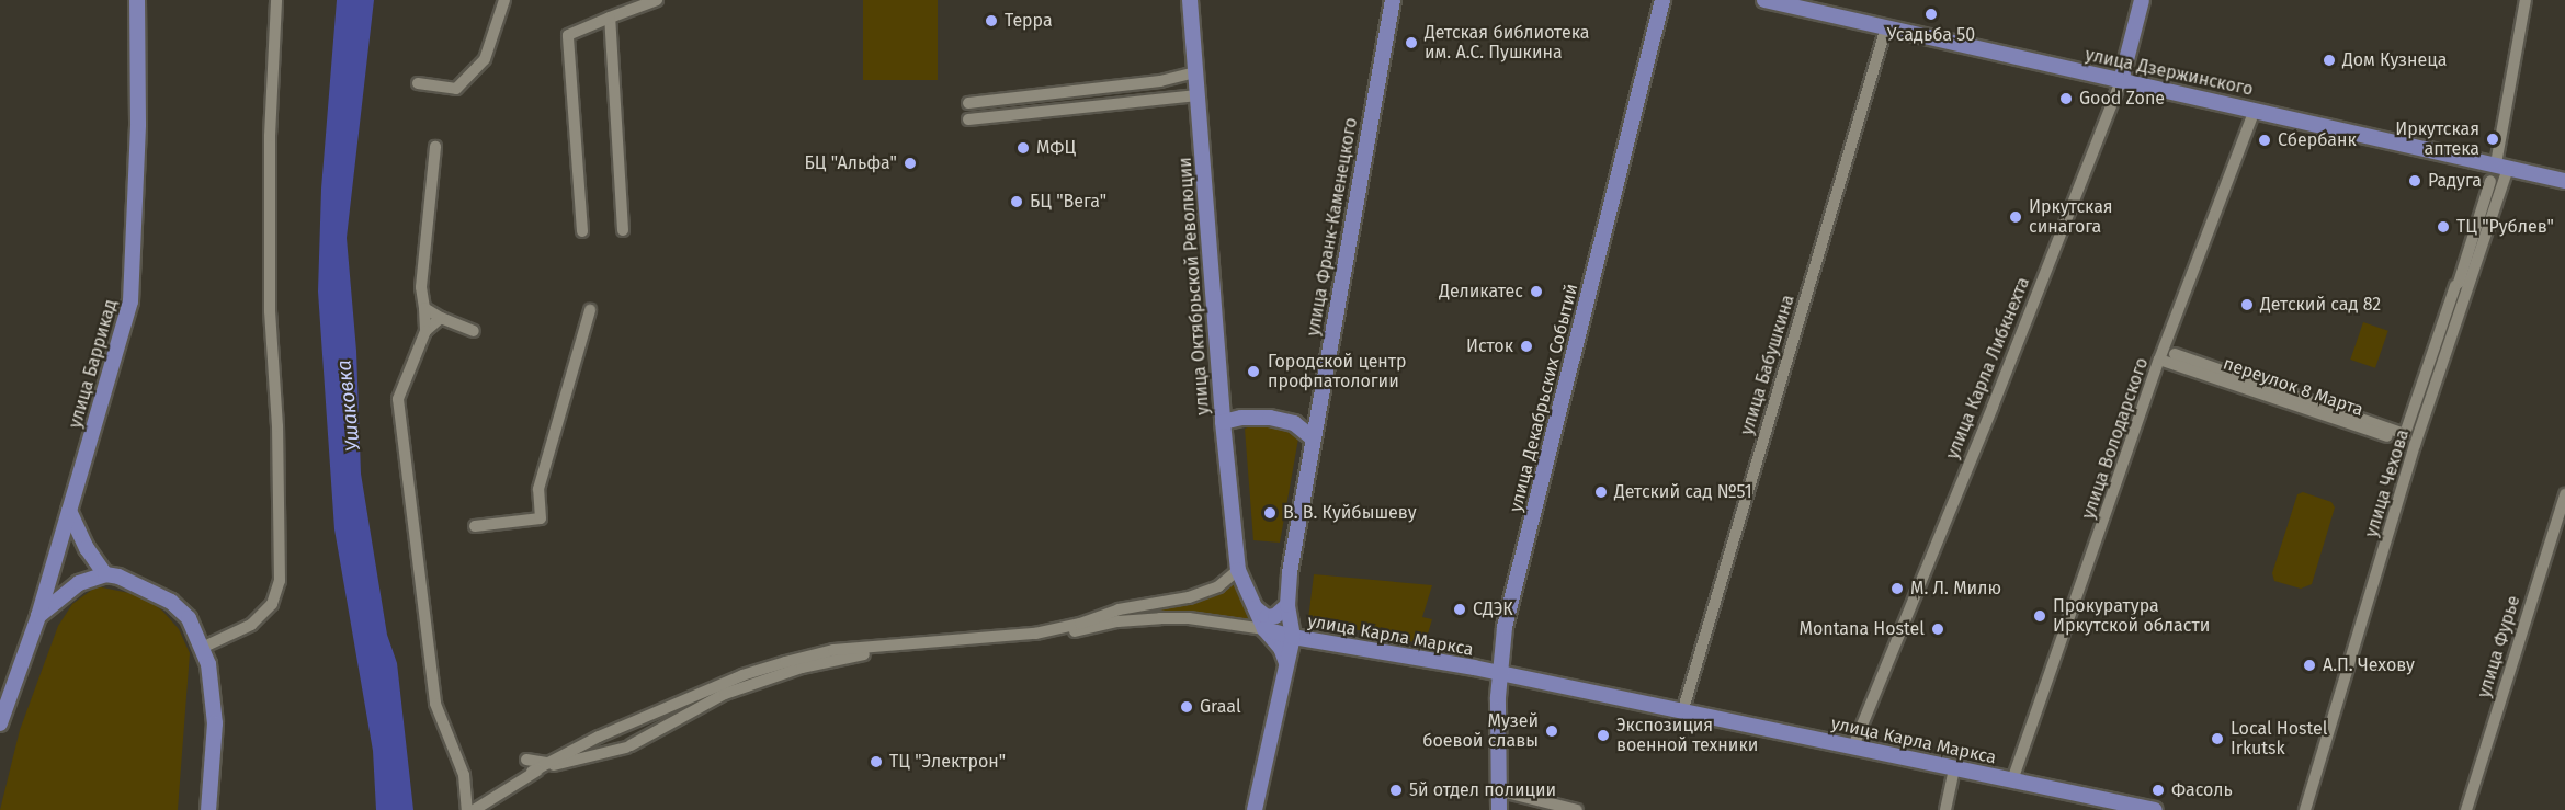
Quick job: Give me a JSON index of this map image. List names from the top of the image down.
{
  "streets": {
    "main road": [
      "улица Дзержинского",
      "улица Франк-Каменецкого",
      "улица Октябрьской Революции",
      "улица Баррикад",
      "улица Карла Либкнехта",
      "улица Декабрьских Событий",
      "улица Карла Маркса"
    ],
    "street": [
      "улица Бабушкина",
      "переулок 8 Марта",
      "улица Володарского",
      "улица Чехова",
      "улица Фурье"
    ]
  },
  "crossings": [
    ["улица Дзержинского", "улица Бабушкина"],
    ["улица Дзержинского", "улица Карла Либкнехта"],
    ["улица Дзержинского", "улица Володарского"],
    ["улица Дзержинского", "улица Чехова"],
    ["улица Франк-Каменецкого", "улица Октябрьской Революции"],
    ["улица Франк-Каменецкого", "улица Карла Маркса"],
    ["улица Октябрьской Революции", "улица Карла Маркса"],
    ["улица Бабушкина", "улица Карла Маркса"],
    ["улица Карла Либкнехта", "улица Карла Маркса"],
    ["переулок 8 Марта", "улица Володарского"],
    ["переулок 8 Марта", "улица Чехова"],
    ["улица Декабрьских Событий", "улица Карла Маркса"],
    ["улица Володарского", "улица Карла Маркса"]
  ],
  "water": ["Ушаковка"],
  "places": [
    "Усадьба 50",
    "Терра",
    "Детская библиотека им. А.С. Пушкина",
    "Дом Кузнеца",
    "Good Zone",
    "Иркутская аптека",
    "Сбербанк",
    "МФЦ",
    "БЦ \"Альфа\"",
    "Радуга",
    "БЦ \"Вега\"",
    "Иркутская синагога",
    "ТЦ \"Рублев\"",
    "Деликатес",
    "Детский сад 82",
    "Исток",
    "Городской центр профпатологии",
    "Детский сад №51",
    "В. В. Куйбышеву",
    "М. Л. Милю",
    "СДЭК",
    "Прокуратура Иркутской области",
    "Montana Hostel",
    "А.П. Чехову",
    "Graal",
    "Музей боевой славы",
    "Экспозиция военной техники",
    "Local Hostel Irkutsk",
    "ТЦ \"Электрон\"",
    "5й отдел полиции",
    "Фасоль"
  ]
}
